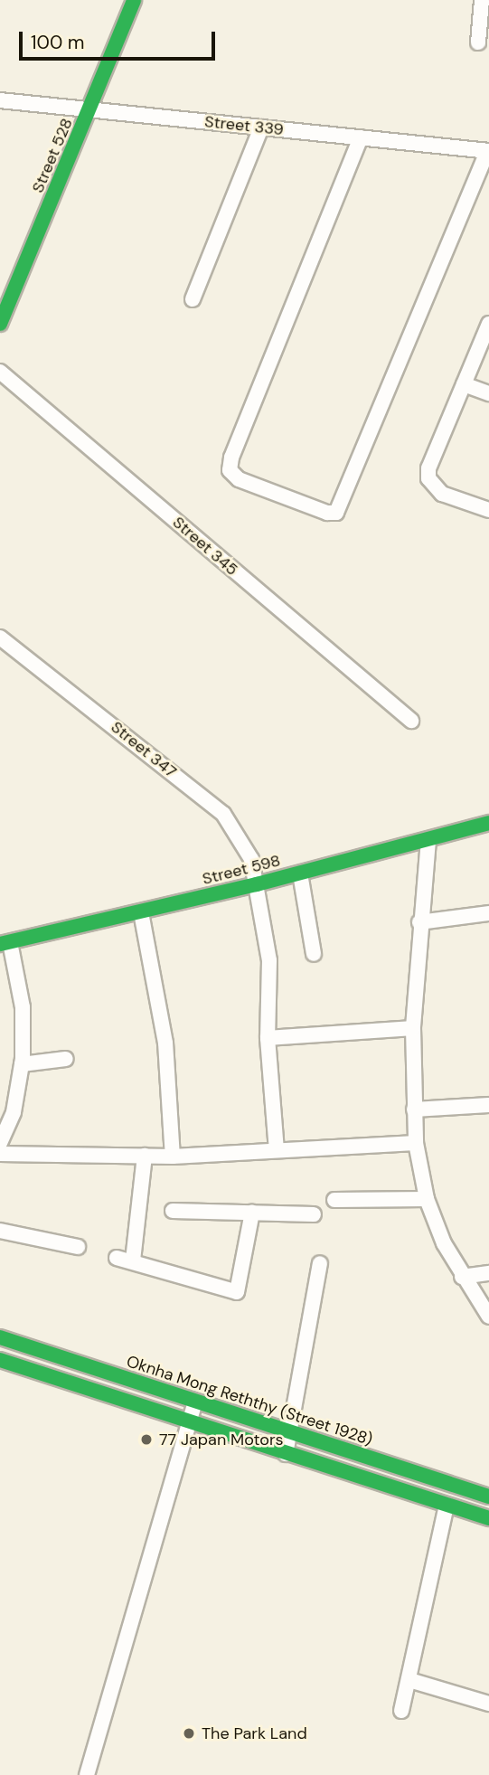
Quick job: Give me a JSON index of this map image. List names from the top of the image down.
{
  "streets": {
    "main road": ["Street 528", "Street 598", "Oknha Mong Reththy (Street 1928)"],
    "street": ["Street 339", "Street 345", "Street 347"]
  },
  "crossings": [
    ["Street 339", "Street 528"],
    ["Street 347", "Street 598"]
  ],
  "places": ["77 Japan Motors", "The Park Land"],
  "scale_bar": "100 m"
}
